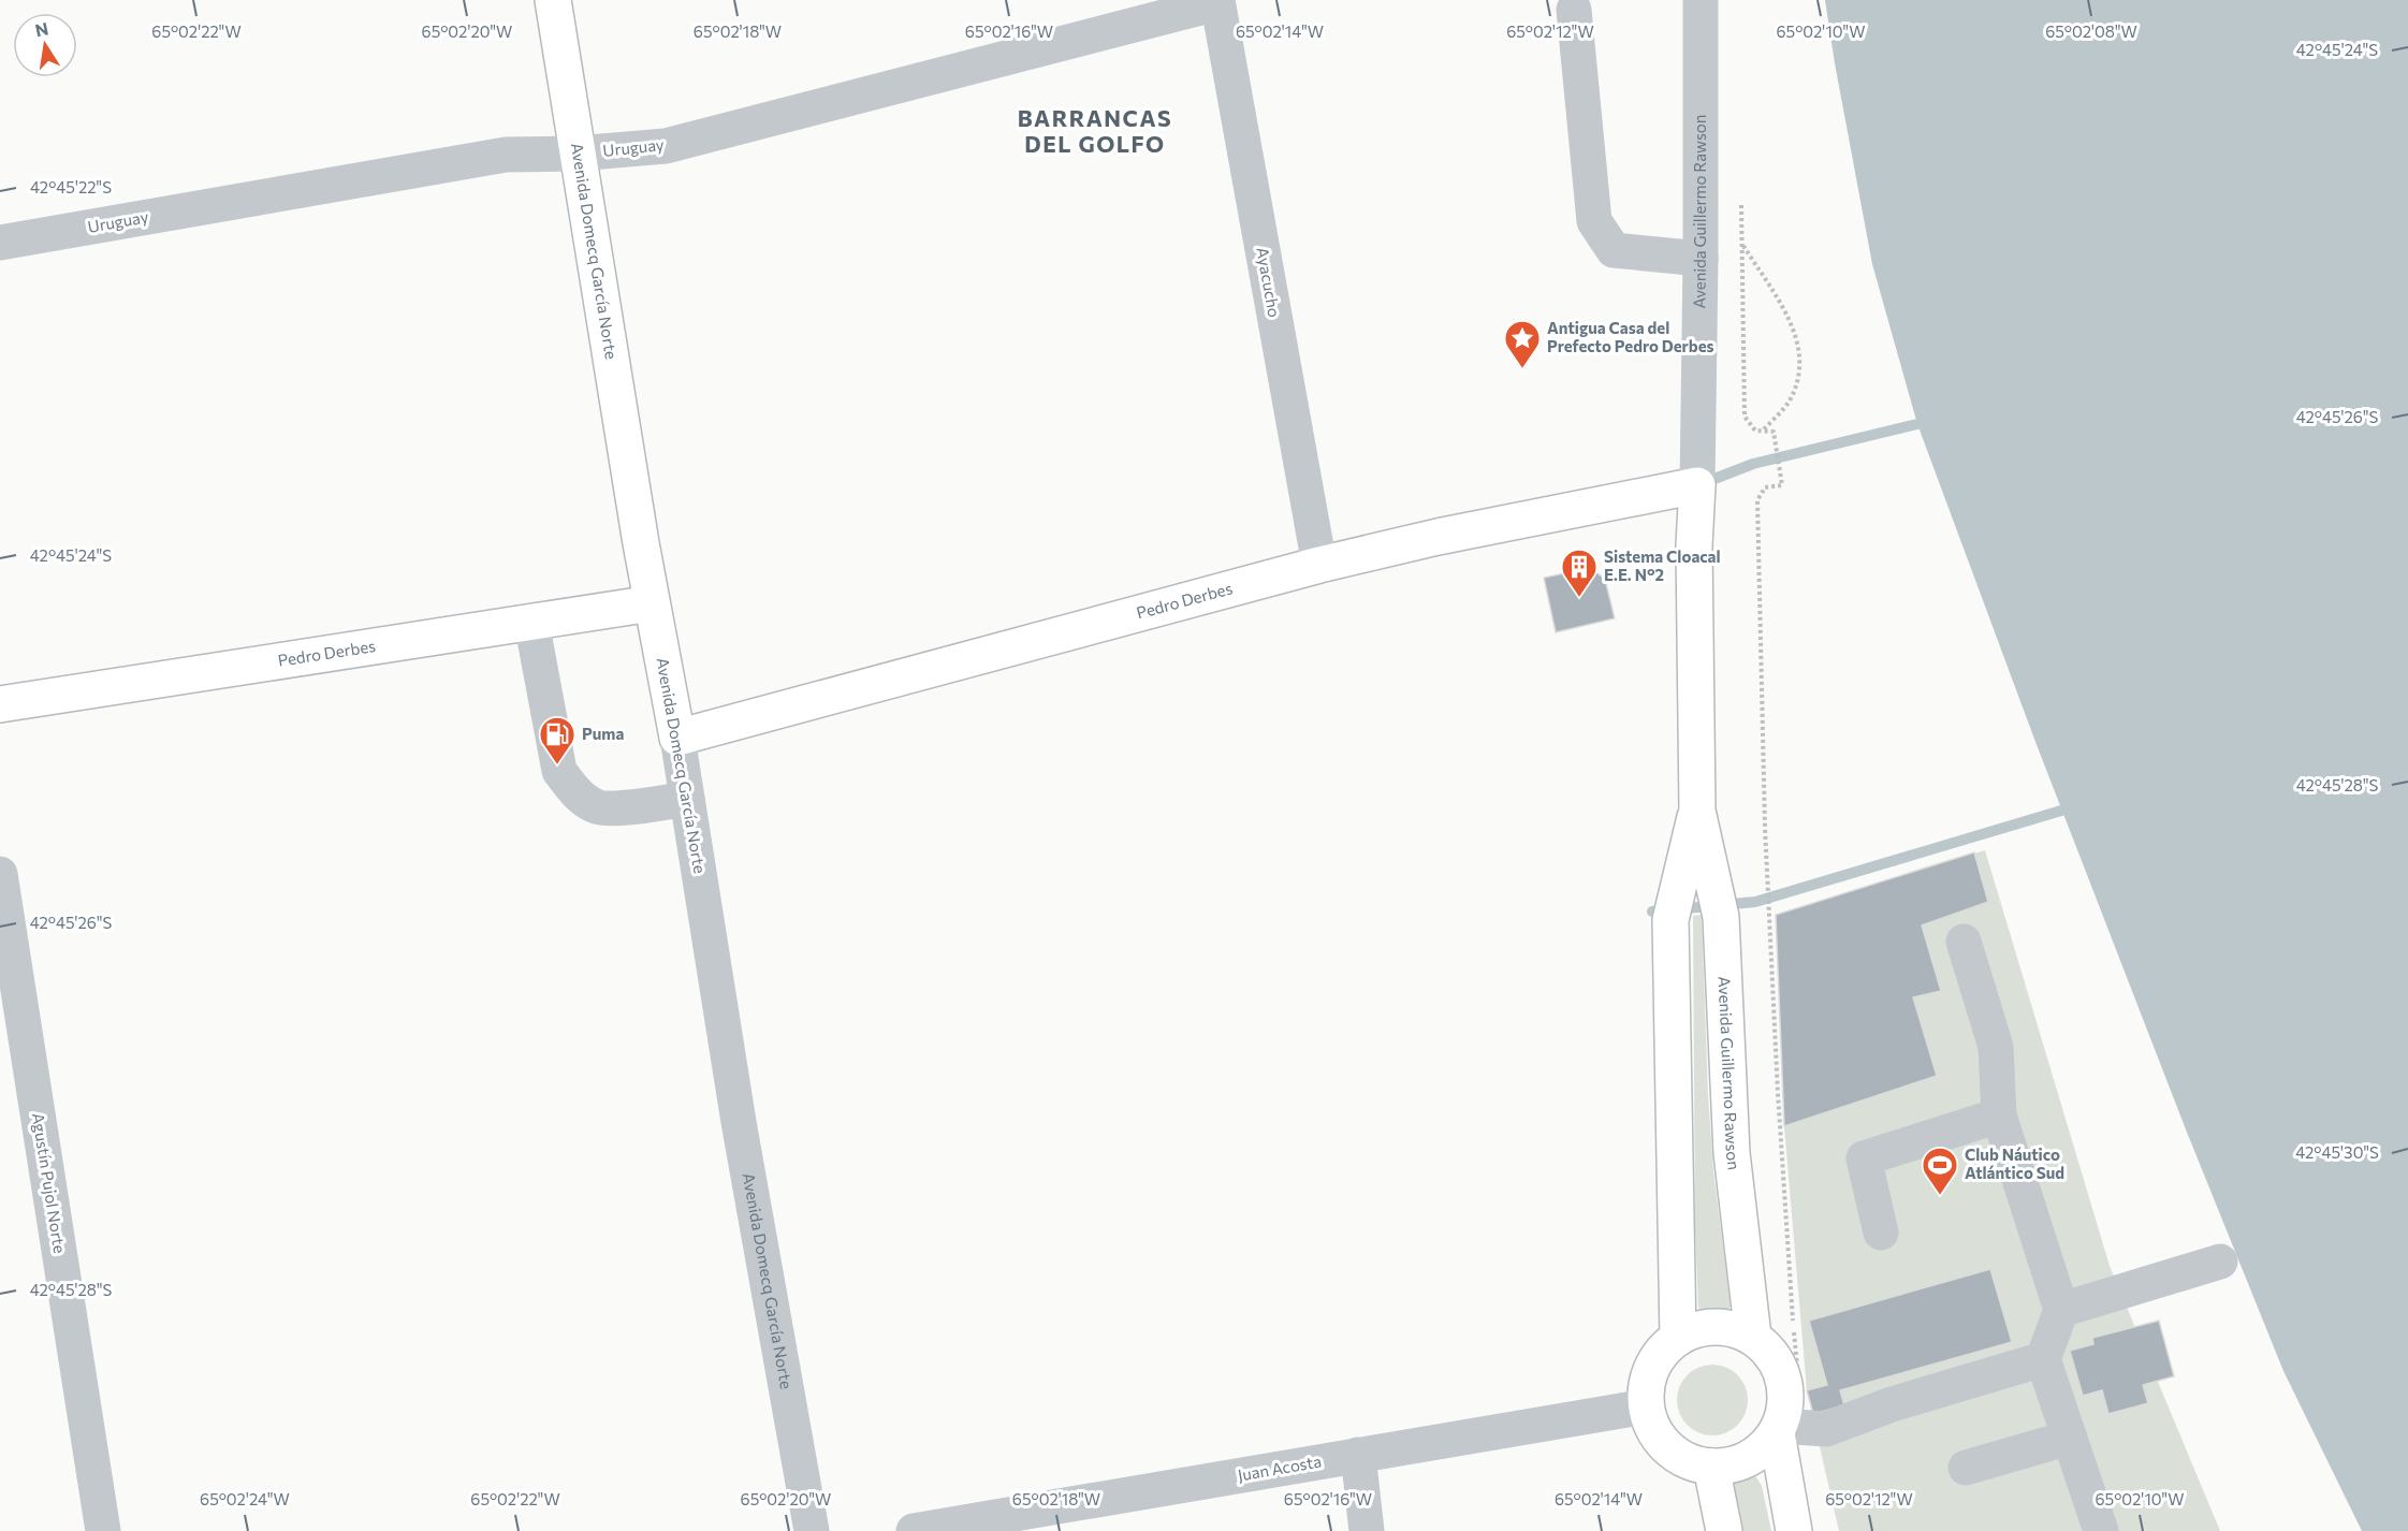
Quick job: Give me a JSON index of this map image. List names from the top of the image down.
{
  "streets": {
    "main road": ["Avenida Guillermo Rawson", "Avenida Domecq García Norte", "Pedro Derbes"],
    "street": [
      "Uruguay",
      "Ayacucho",
      "Agustín Pujol Norte",
      "Juan Acosta"
    ]
  },
  "crossings": [
    ["Uruguay", "Avenida Domecq García Norte"],
    ["Uruguay", "Ayacucho"],
    ["Avenida Guillermo Rawson", "Pedro Derbes"],
    ["Avenida Guillermo Rawson", "Juan Acosta"],
    ["Avenida Domecq García Norte", "Pedro Derbes"],
    ["Ayacucho", "Pedro Derbes"]
  ],
  "districts": ["BARRANCAS DEL GOLFO"],
  "places": {
    "place": ["Antigua Casa del Prefecto Pedro Derbes"],
    "building": ["Sistema Cloacal E.E. N°2"],
    "fuel station": ["Puma"],
    "sports": ["Club Náutico Atlántico Sud"]
  },
  "north": "top",
  "coordinates": [
    "65°02'22\"W",
    "65°02'20\"W",
    "65°02'18\"W",
    "65°02'16\"W",
    "65°02'14\"W",
    "65°02'12\"W",
    "65°02'10\"W",
    "65°02'08\"W",
    "42°45'24\"S",
    "42°45'22\"S",
    "42°45'26\"S",
    "42°45'28\"S",
    "42°45'30\"S",
    "65°02'24\"W"
  ]
}
